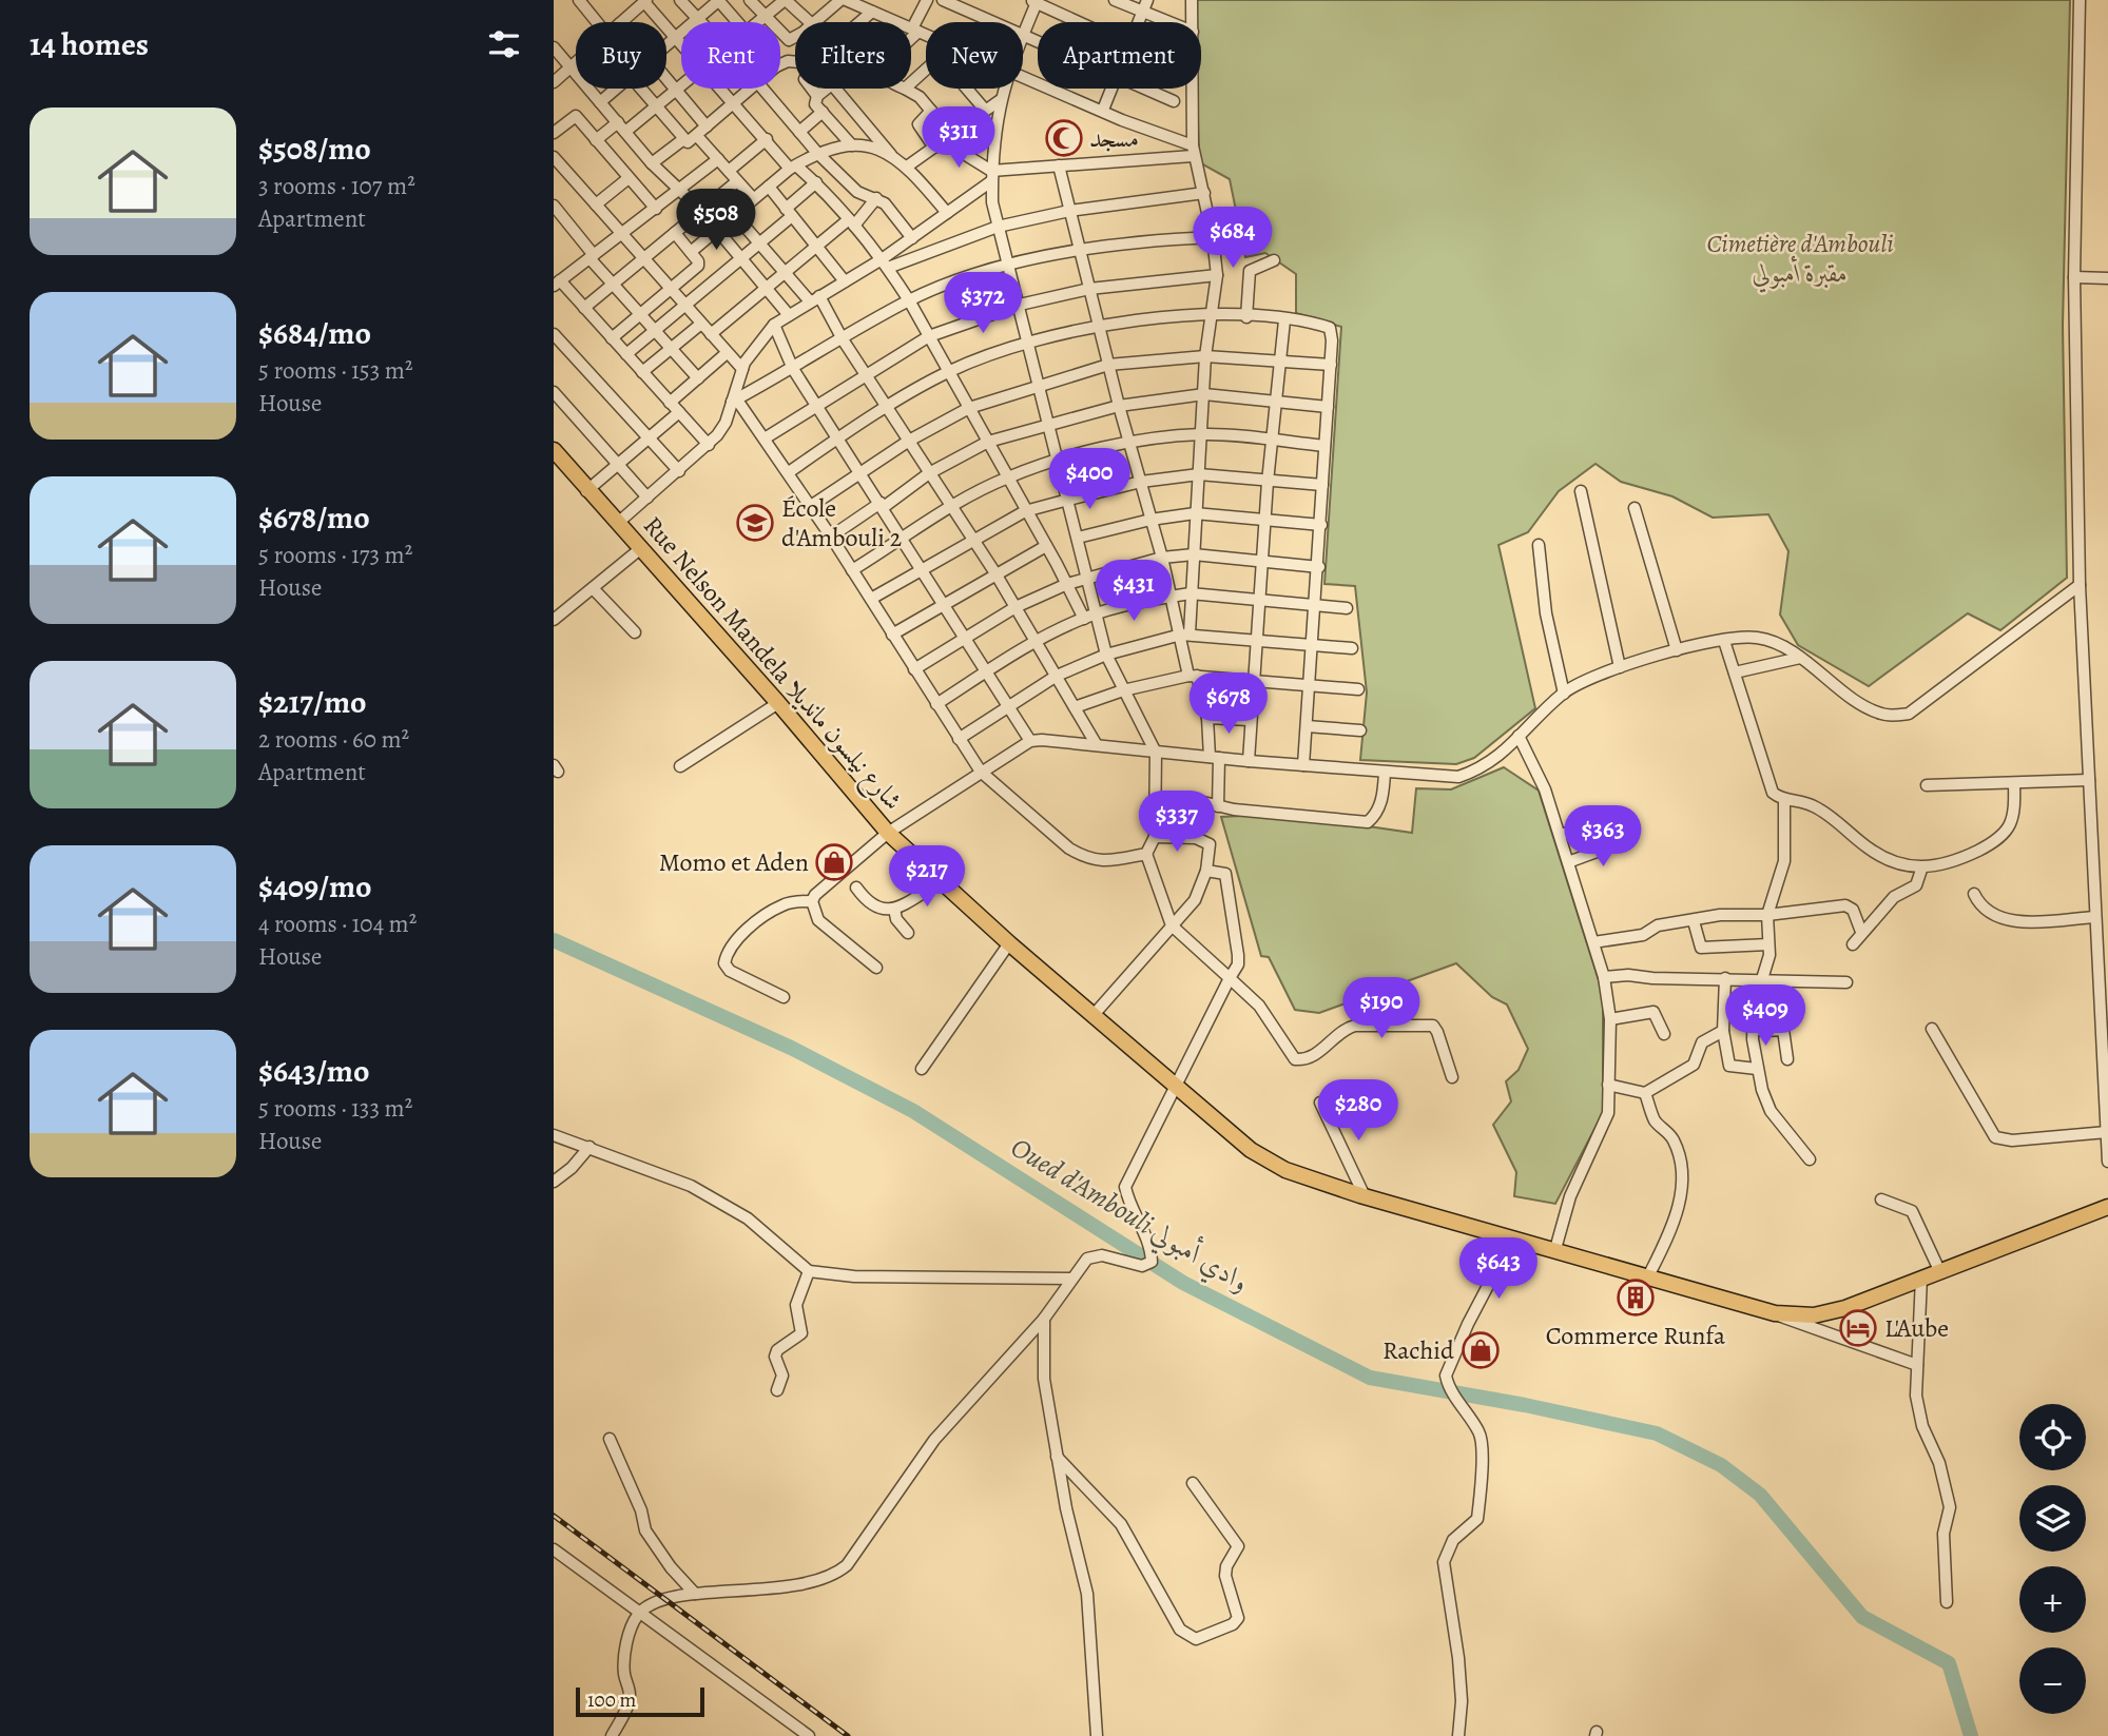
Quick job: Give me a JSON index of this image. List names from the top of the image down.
{
  "streets": {
    "main road": ["Rue Nelson Mandela شارع نيلسون مانديلا"]
  },
  "water": ["Oued d'Ambouli وادي أمبولي"],
  "parks": ["Cimetière d'Ambouli مقبرة أمبولي"],
  "places": {
    "mosque": ["مسجد"],
    "school or university": ["École d'Ambouli 2"],
    "shop": ["Momo et Aden", "Rachid"],
    "building": ["Commerce Runfa"],
    "hotel": ["L'Aube"]
  },
  "scale_bar": "100 m",
  "page": {
    "heading": "14 homes",
    "chip": [
      "Buy",
      "Rent",
      "Filters",
      "New",
      "Apartment"
    ],
    "list": [
      {
        "name": "$508/mo",
        "note": "3 rooms · 107 m² · Apartment"
      },
      {
        "name": "$684/mo",
        "note": "5 rooms · 153 m² · House"
      },
      {
        "name": "$678/mo",
        "note": "5 rooms · 173 m² · House"
      },
      {
        "name": "$217/mo",
        "note": "2 rooms · 60 m² · Apartment"
      },
      {
        "name": "$409/mo",
        "note": "4 rooms · 104 m² · House"
      },
      {
        "name": "$643/mo",
        "note": "5 rooms · 133 m² · House"
      }
    ],
    "price": [
      "$311",
      "$508",
      "$684",
      "$372",
      "$400",
      "$431",
      "$678",
      "$337",
      "$363",
      "$217",
      "$190",
      "$409",
      "$280",
      "$643"
    ],
    "map_buttons": ["+", "−"],
    "scale": "100 m"
  }
}
